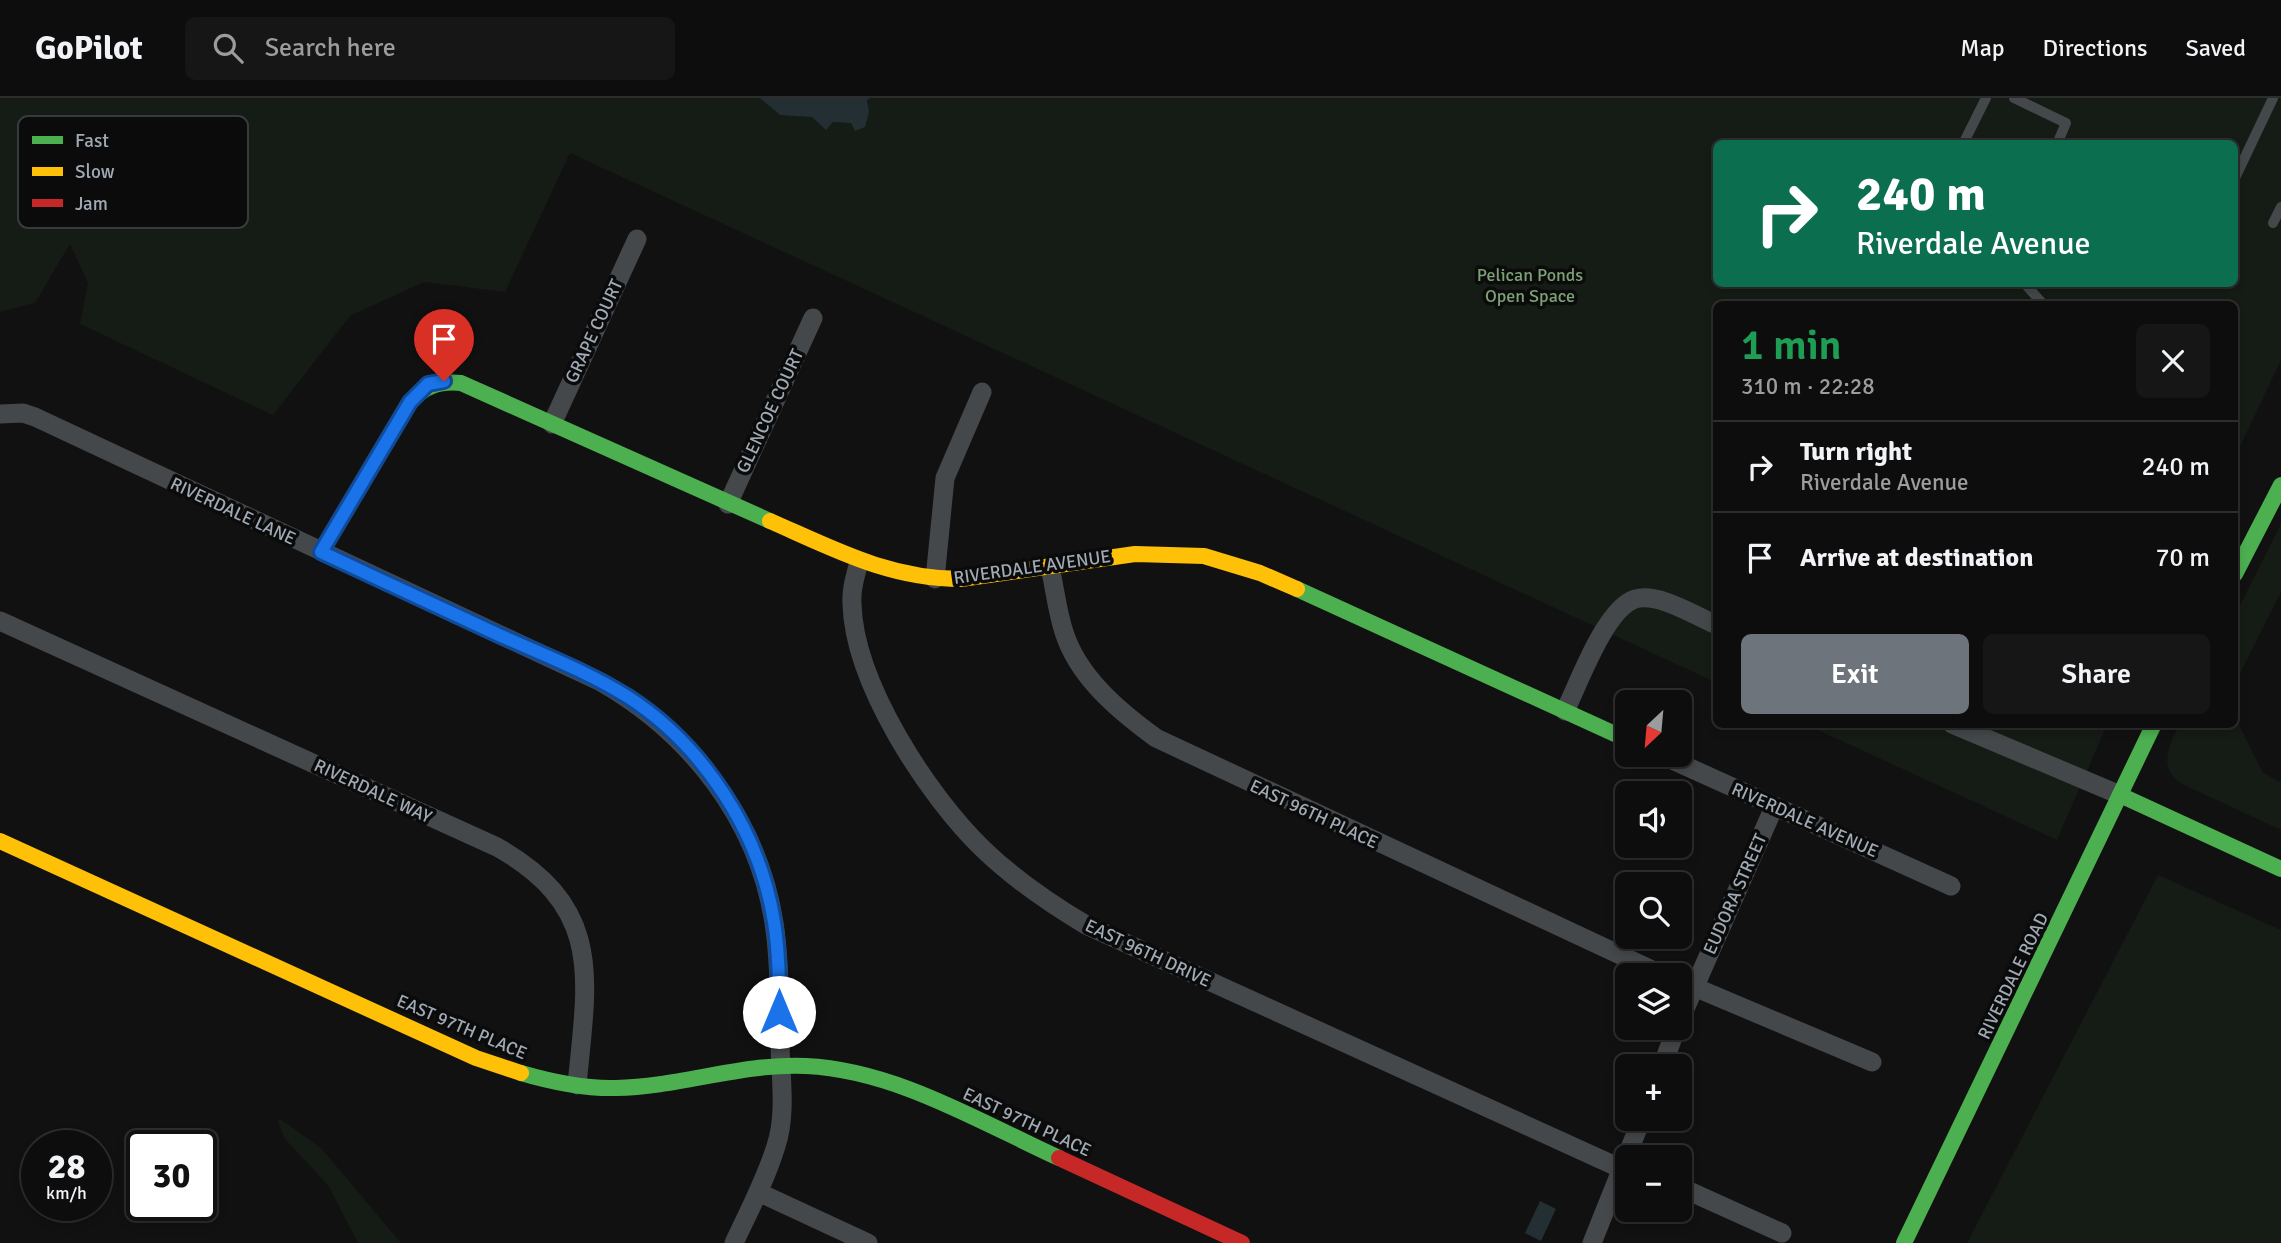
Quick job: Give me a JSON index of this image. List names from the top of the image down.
{
  "streets": {
    "street": [
      "GRAPE COURT",
      "GLENCOE COURT",
      "RIVERDALE LANE",
      "RIVERDALE AVENUE",
      "RIVERDALE WAY",
      "EAST 96TH PLACE",
      "EUDORA STREET",
      "EAST 96TH DRIVE",
      "RIVERDALE ROAD",
      "EAST 97TH PLACE"
    ]
  },
  "crossings": [
    ["GRAPE COURT", "RIVERDALE AVENUE"],
    ["GLENCOE COURT", "RIVERDALE AVENUE"],
    ["RIVERDALE LANE", "RIVERDALE AVENUE"],
    ["RIVERDALE LANE", "EAST 97TH PLACE"],
    ["RIVERDALE AVENUE", "EAST 96TH PLACE"],
    ["RIVERDALE AVENUE", "EUDORA STREET"],
    ["RIVERDALE AVENUE", "EAST 96TH DRIVE"],
    ["RIVERDALE WAY", "EAST 97TH PLACE"]
  ],
  "parks": ["Pelican Ponds Open Space"],
  "legend": ["Fast", "Slow", "Jam"],
  "north": "bottom left",
  "page": {
    "header": "GoPilot",
    "search": "Search here",
    "nav": ["Map", "Directions", "Saved"],
    "turn": ["240 m", "Riverdale Avenue"],
    "heading": ["1 min", "310 m · 22:28"],
    "list": [
      {
        "name": "Turn right",
        "note": "Riverdale Avenue",
        "value": "240 m"
      },
      {
        "name": "Arrive at destination",
        "value": "70 m"
      }
    ],
    "buttons": ["Exit", "Share"],
    "map_buttons": ["+", "−"],
    "speed": "28 km/h",
    "limit": "30"
  }
}
